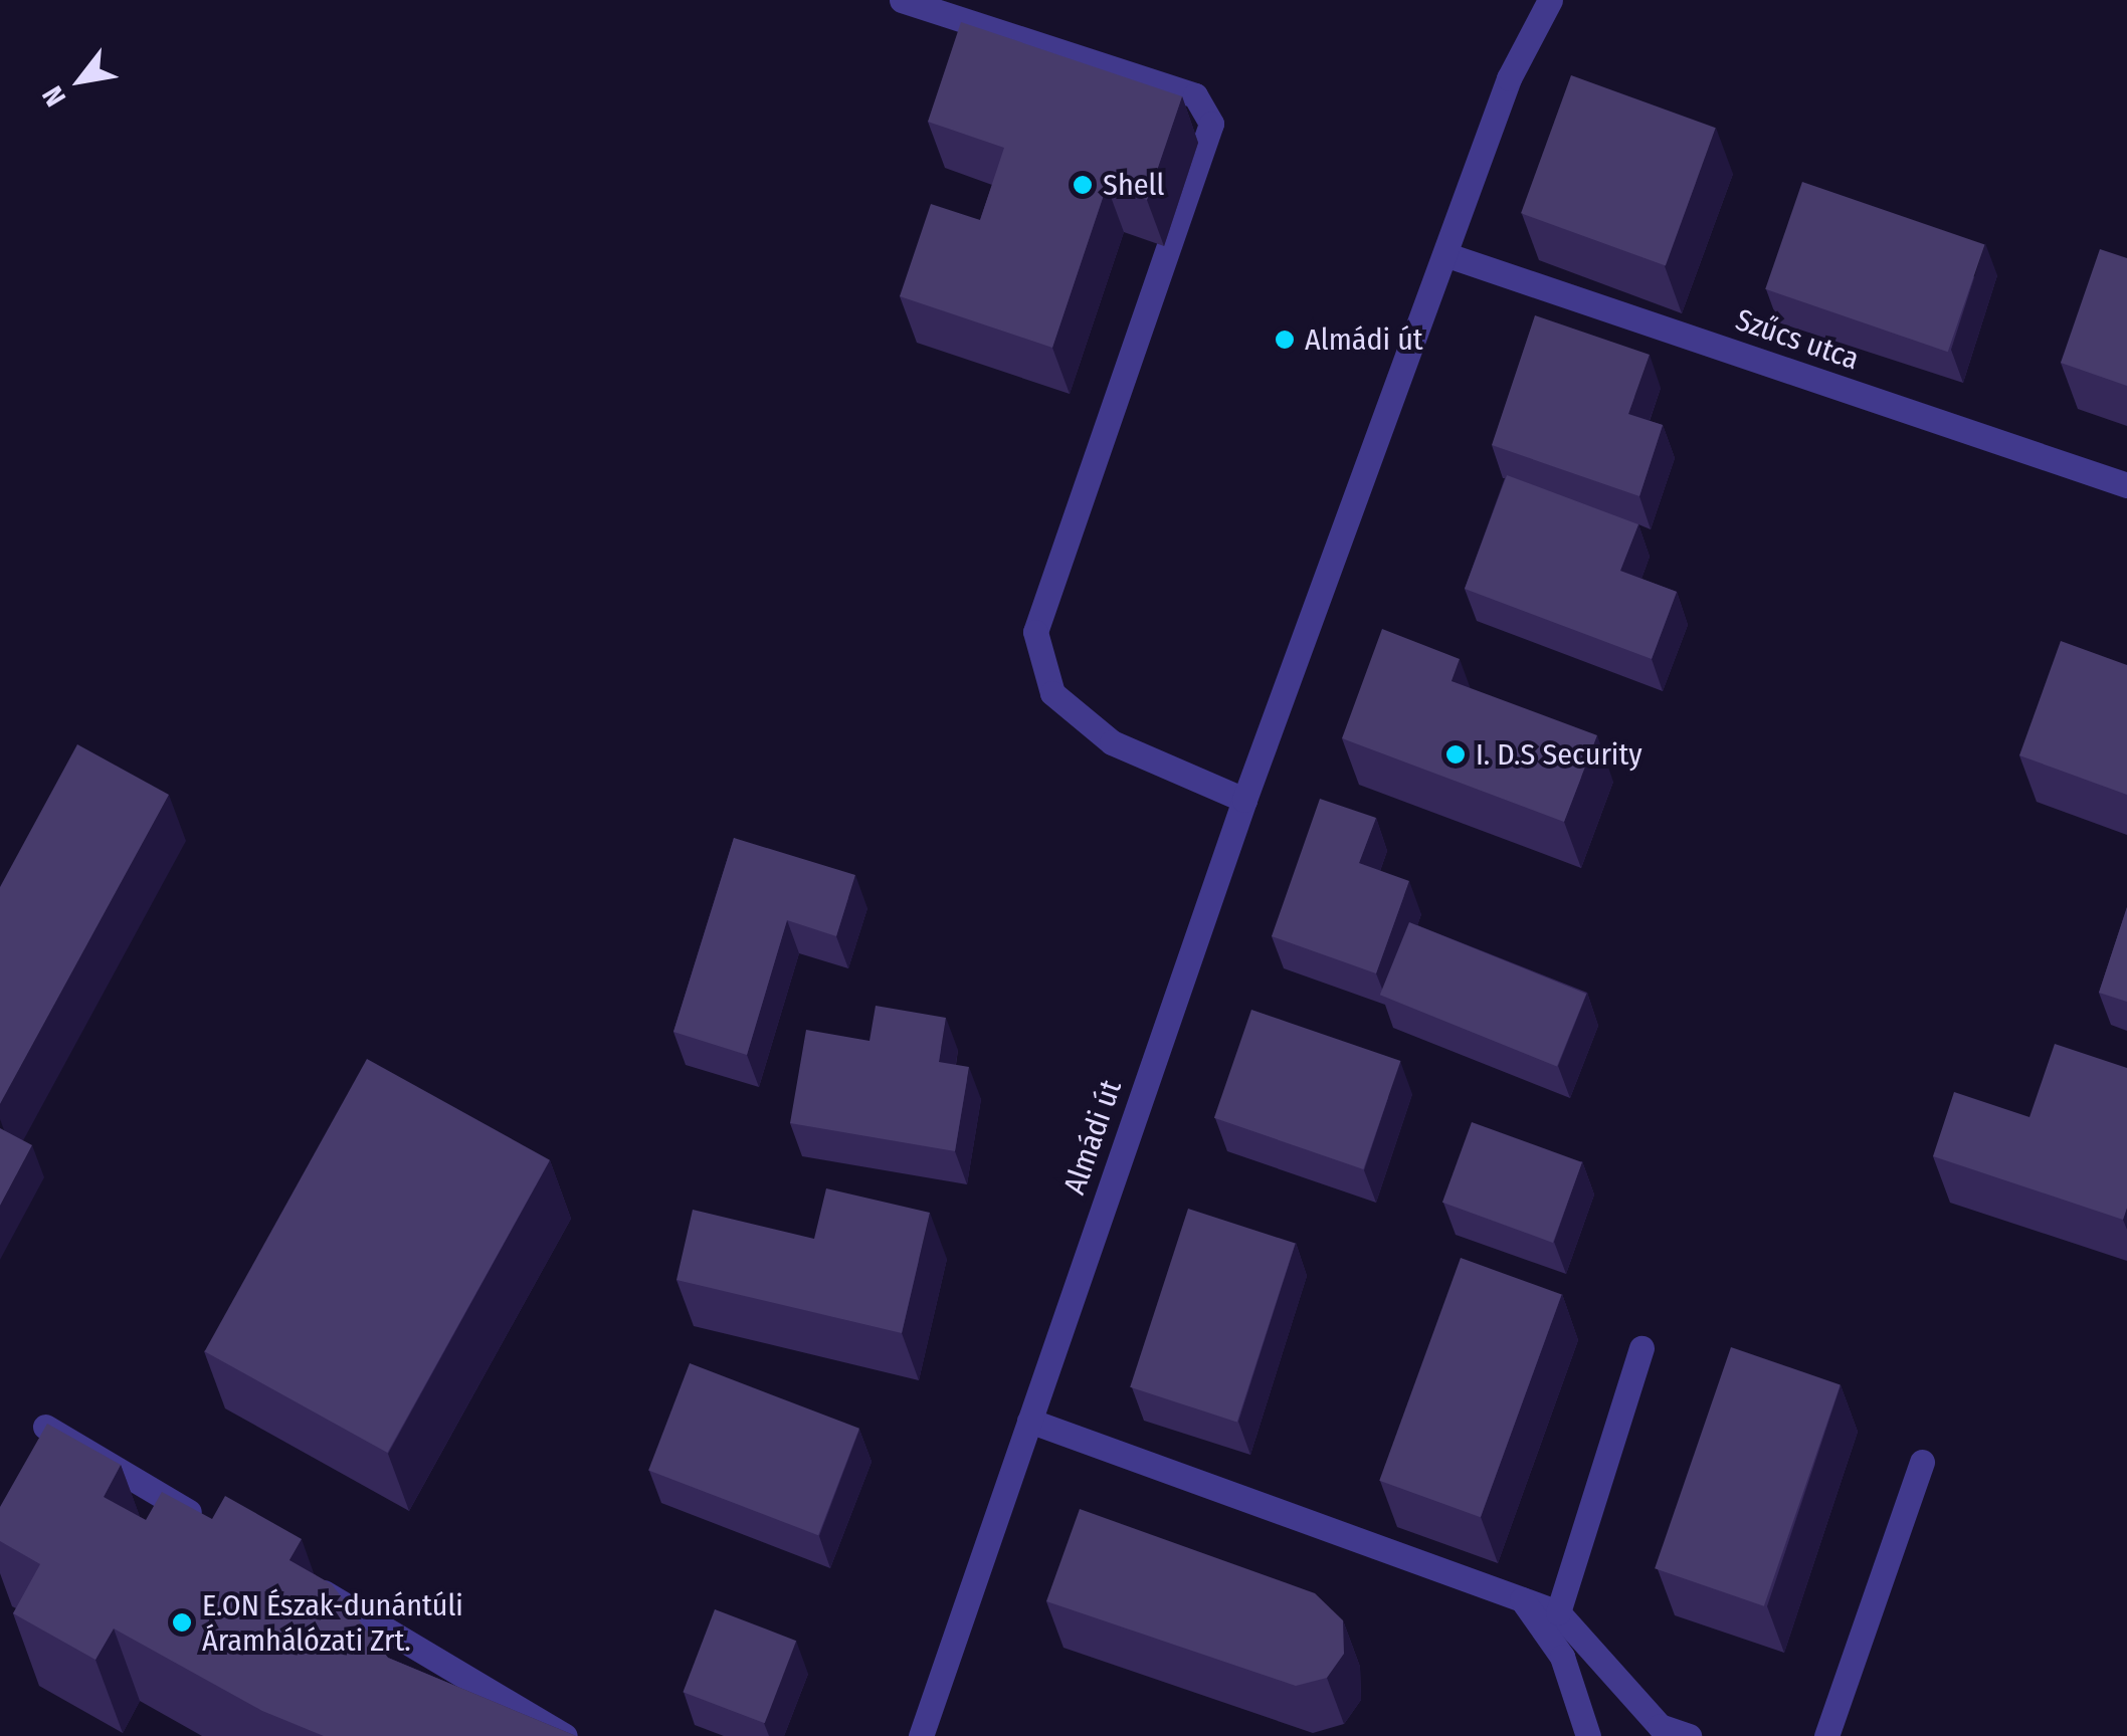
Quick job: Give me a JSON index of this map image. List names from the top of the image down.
{
  "streets": {
    "street": ["Szűcs utca", "Almádi út"]
  },
  "crossings": [
    ["Szűcs utca", "Almádi út"]
  ],
  "places": [
    "Shell",
    "Almádi út",
    "I. D.S Security",
    "E.ON Észak-dunántúli Áramhálózati Zrt."
  ],
  "north": "bottom left"
}
